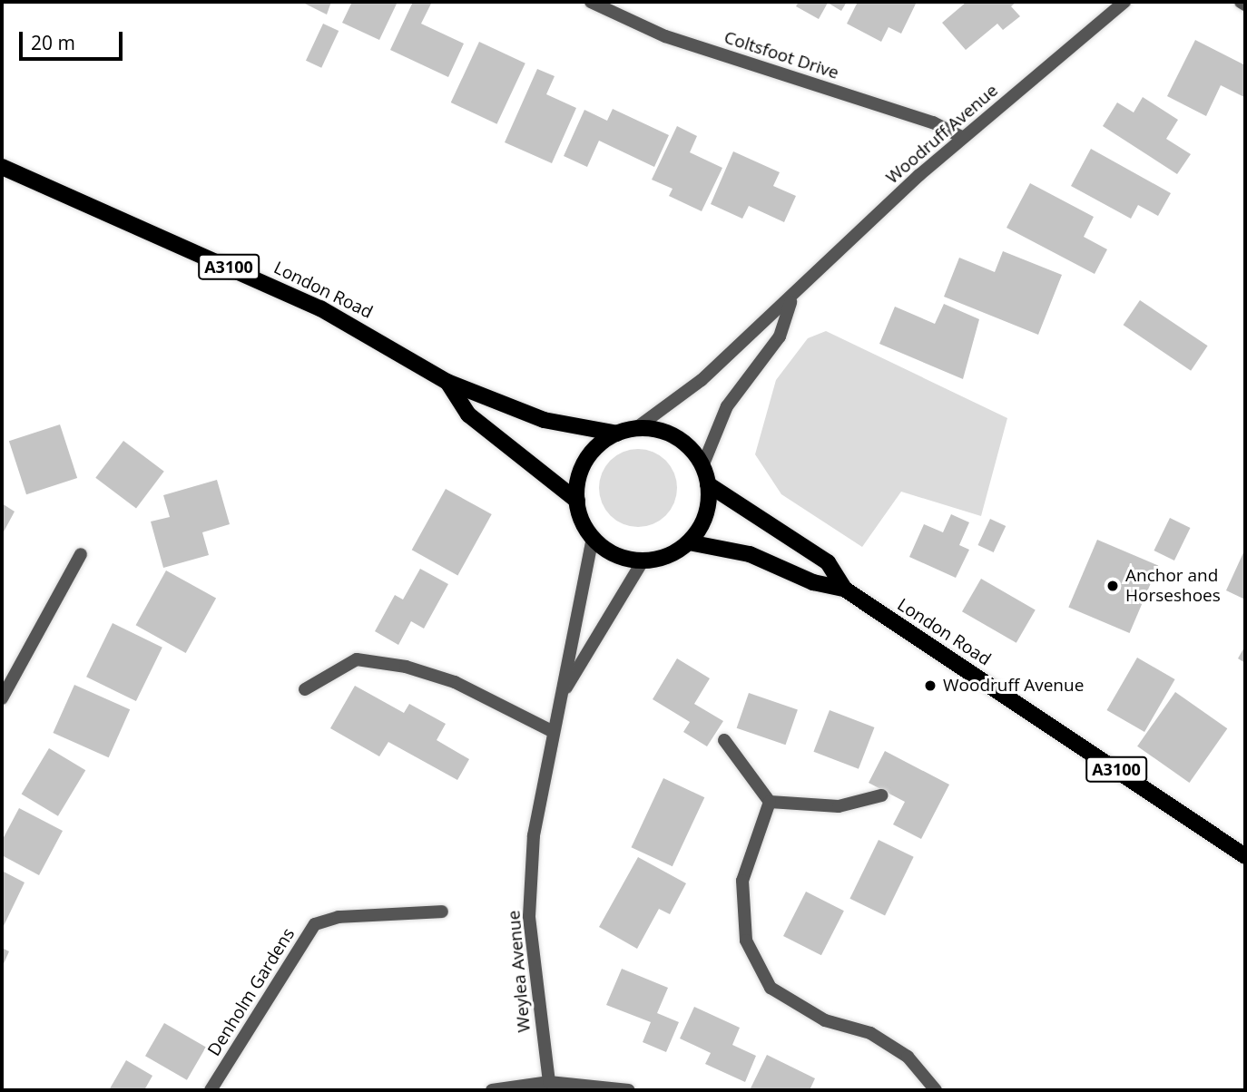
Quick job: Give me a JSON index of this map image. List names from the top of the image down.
{
  "streets": {
    "main road": ["A3100", "London Road"],
    "street": [
      "Coltsfoot Drive",
      "Woodruff Avenue",
      "Weylea Avenue",
      "Denholm Gardens"
    ]
  },
  "crossings": [
    ["Coltsfoot Drive", "Woodruff Avenue"],
    ["Woodruff Avenue", "London Road"],
    ["Woodruff Avenue", "Weylea Avenue"],
    ["London Road", "Weylea Avenue"]
  ],
  "places": ["Anchor and Horseshoes", "Woodruff Avenue"],
  "scale_bar": "20 m"
}
